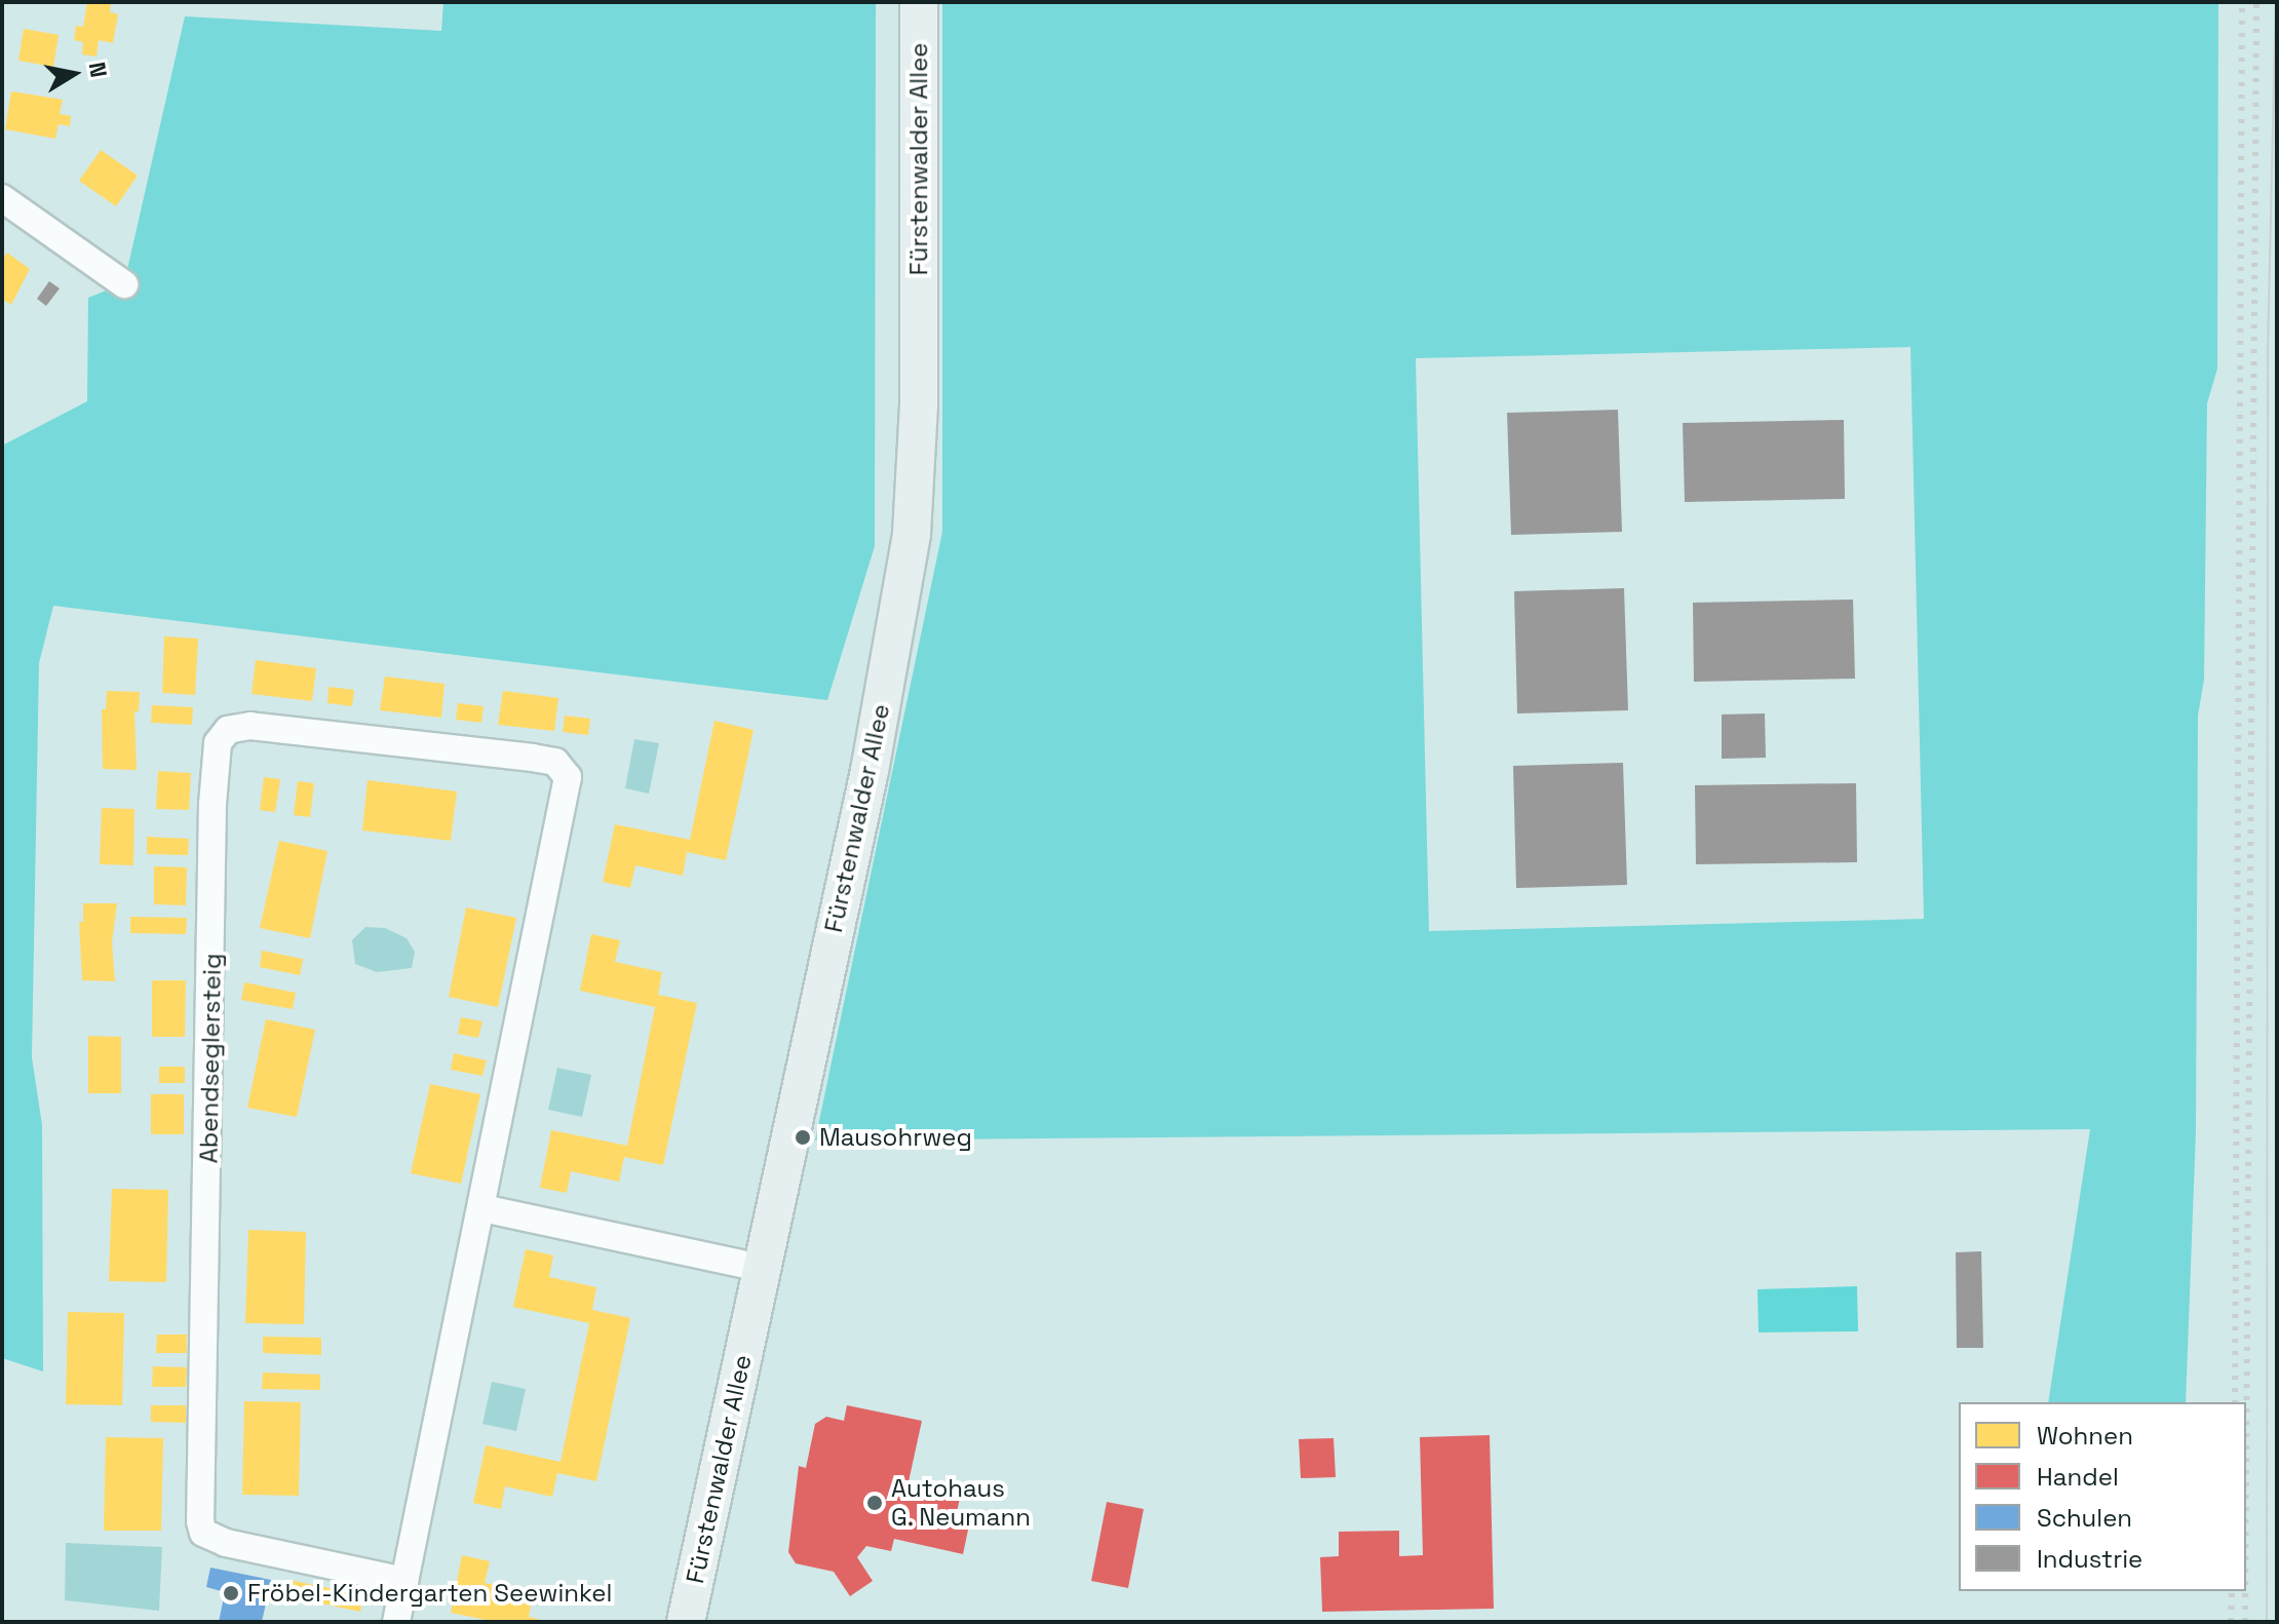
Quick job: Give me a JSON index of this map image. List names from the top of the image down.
{
  "streets": {
    "main road": ["Fürstenwalder Allee"],
    "street": ["Abendseglersteig"]
  },
  "places": ["Mausohrweg", "Autohaus G. Neumann", "Fröbel-Kindergarten Seewinkel"],
  "legend": [
    "Wohnen",
    "Handel",
    "Schulen",
    "Industrie"
  ],
  "north": "right"
}
